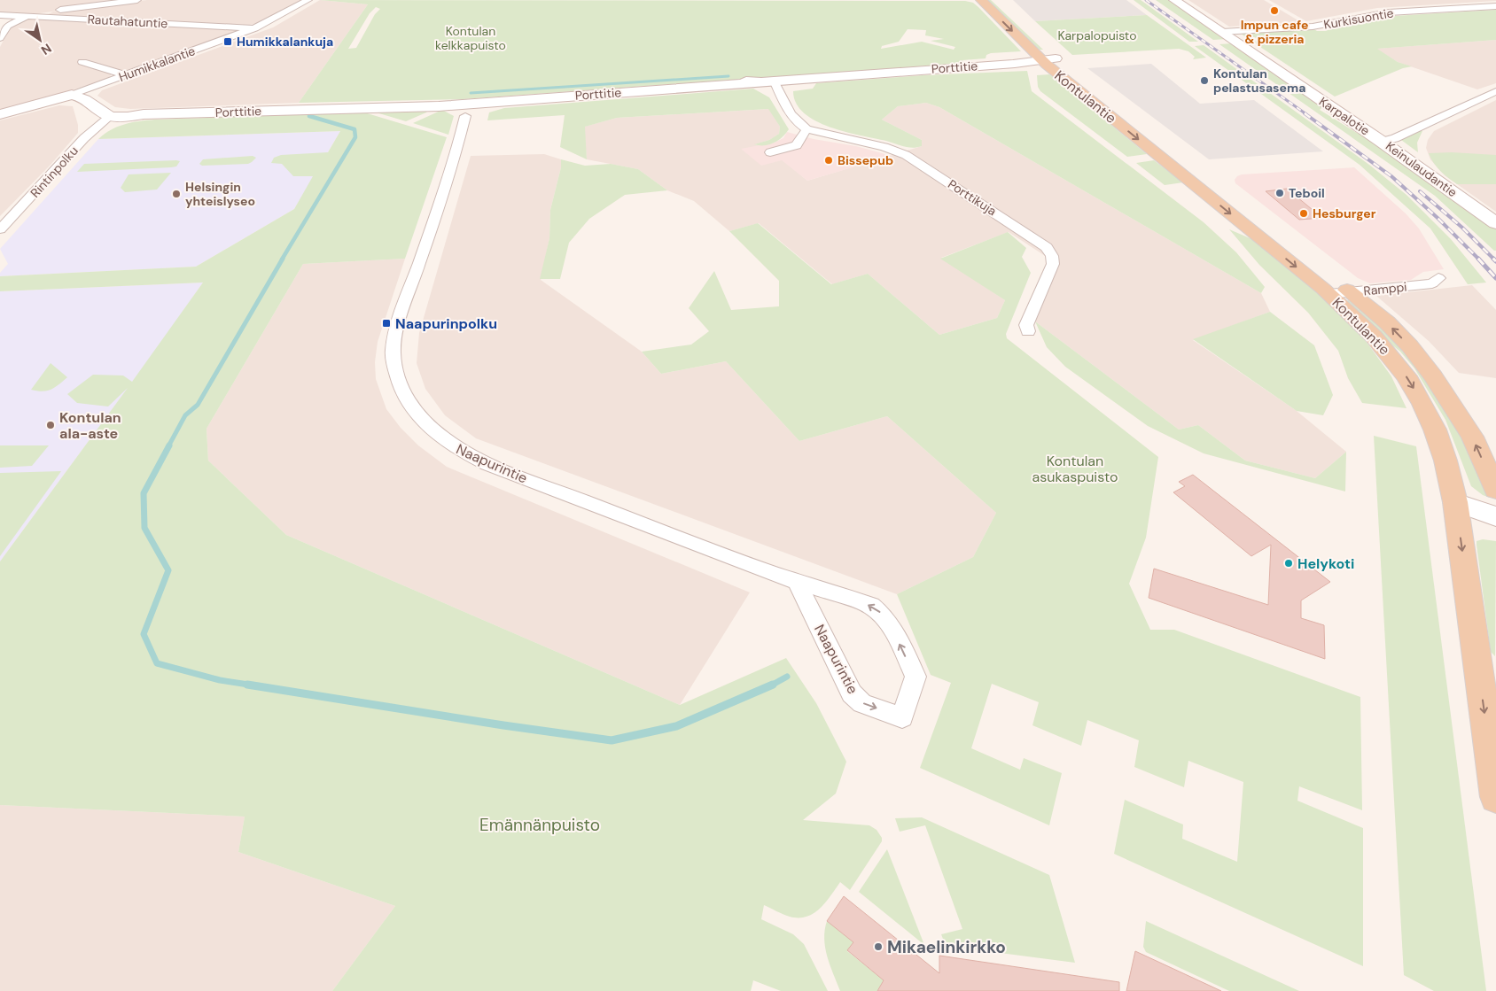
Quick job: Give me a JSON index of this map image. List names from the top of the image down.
{
  "streets": {
    "main road": ["Kontulantie"],
    "street": [
      "Kurkisuontie",
      "Rautahatuntie",
      "Humikkalantie",
      "Porttitie",
      "Karpalotie",
      "Keinulaudantie",
      "Rintinpolku",
      "Porttikuja",
      "Ramppi",
      "Naapurintie"
    ]
  },
  "crossings": [
    ["Kurkisuontie", "Karpalotie"],
    ["Rautahatuntie", "Humikkalantie"],
    ["Porttitie", "Kontulantie"],
    ["Porttitie", "Rintinpolku"],
    ["Porttitie", "Naapurintie"],
    ["Kontulantie", "Ramppi"],
    ["Karpalotie", "Keinulaudantie"]
  ],
  "parks": [
    "Kontulan kelkkapuisto",
    "Karpalopuisto",
    "Kontulan asukaspuisto",
    "Emännänpuisto"
  ],
  "places": {
    "other": [
      "Impun cafe & pizzeria",
      "Kontulan pelastusasema",
      "Bissepub",
      "Teboil",
      "Helsingin yhteislyseo",
      "Hesburger",
      "Kontulan ala-aste",
      "Helykoti",
      "Mikaelinkirkko"
    ],
    "transit": ["Humikkalankuja", "Naapurinpolku"]
  },
  "north": "bottom right"
}
